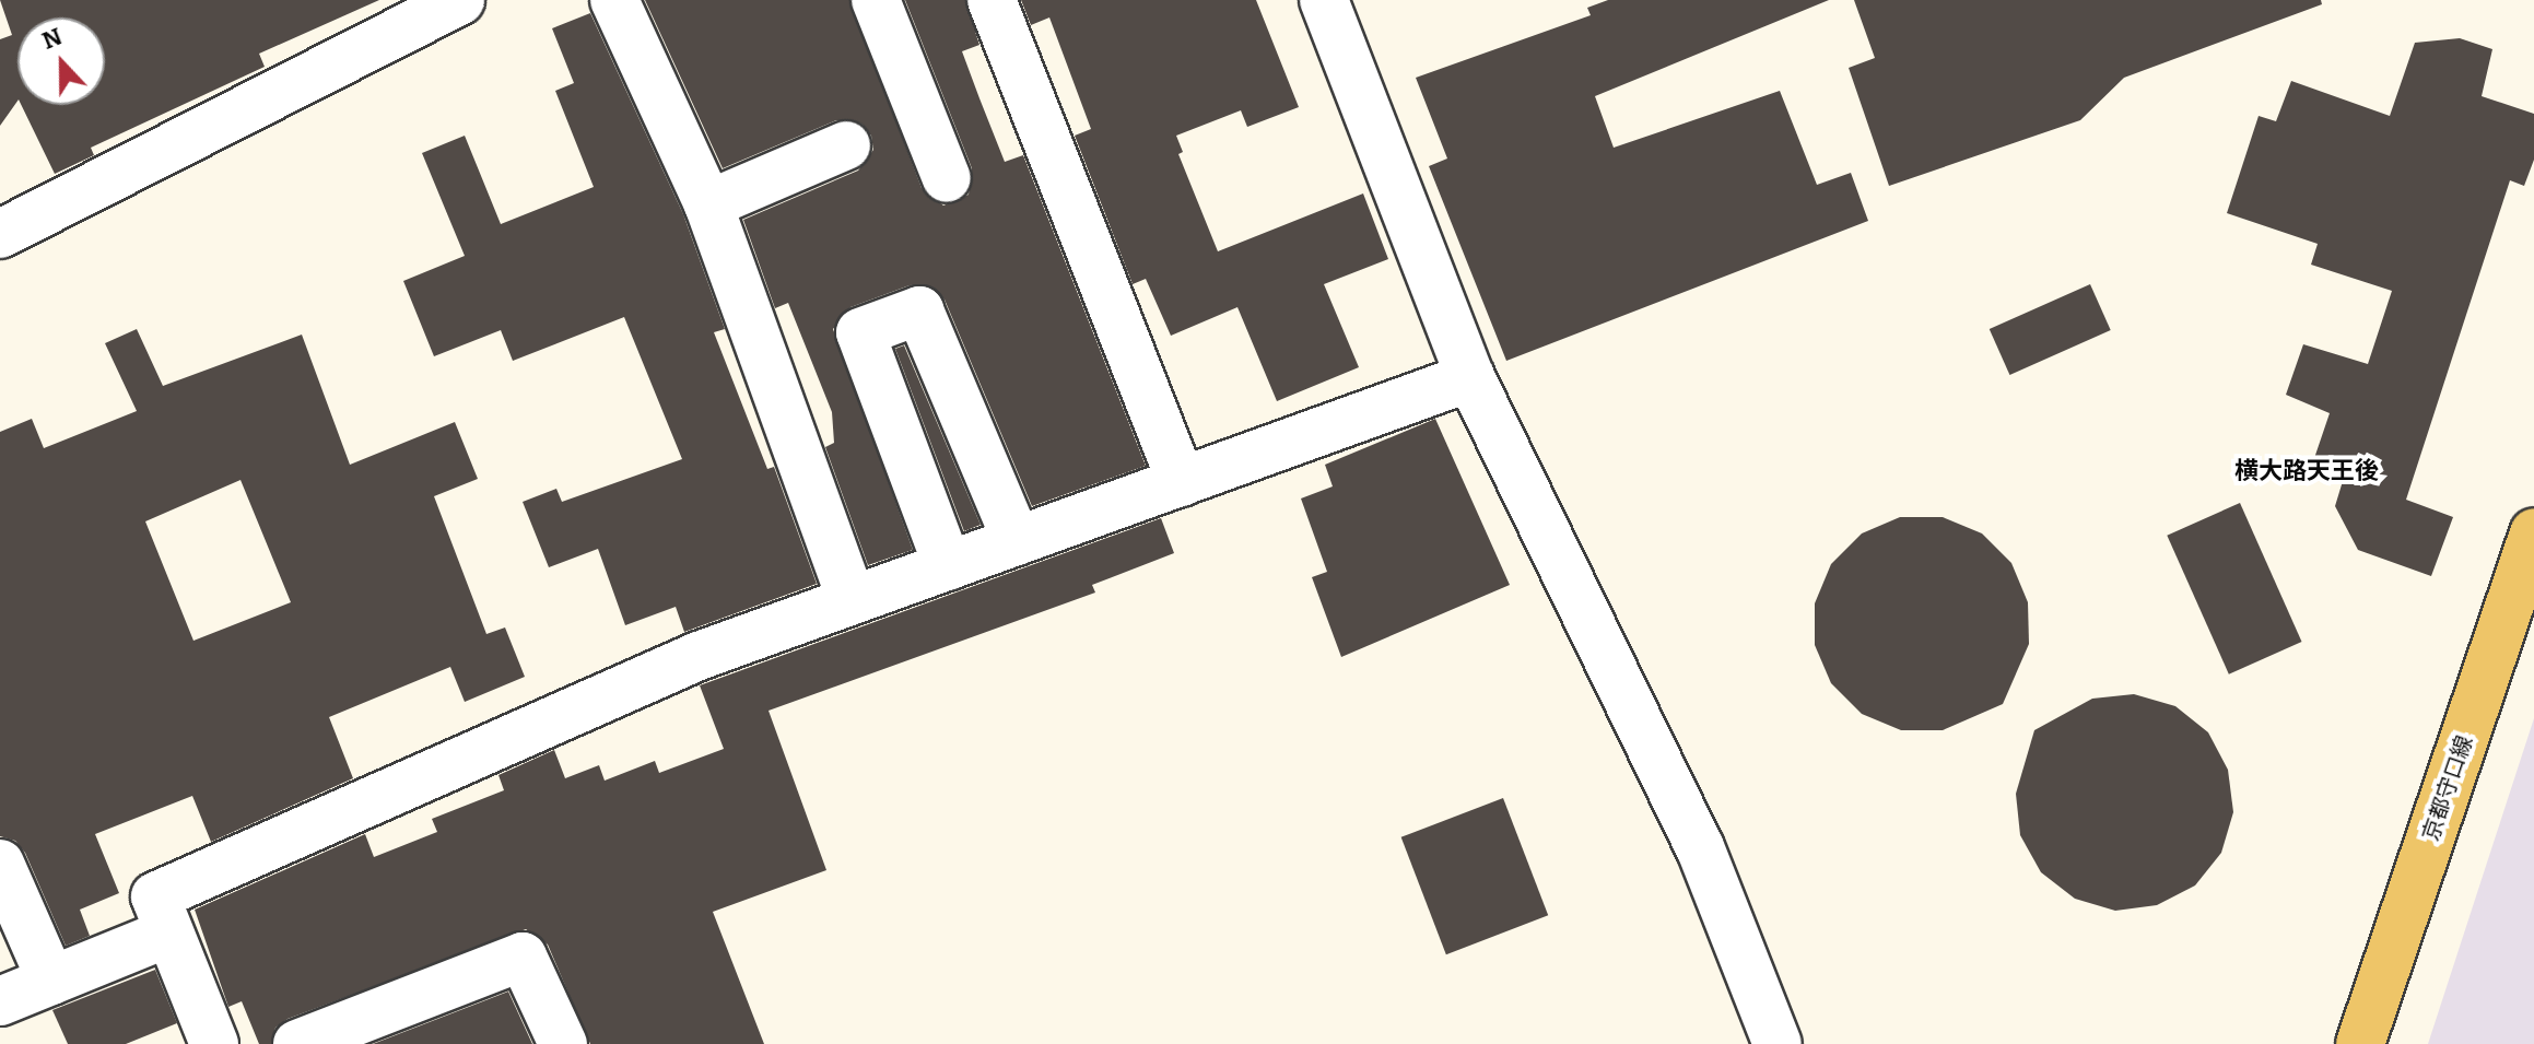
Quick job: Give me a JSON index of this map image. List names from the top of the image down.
{
  "streets": {
    "main road": ["京都守口線"]
  },
  "districts": ["横大路天王後"],
  "north": "top"
}
